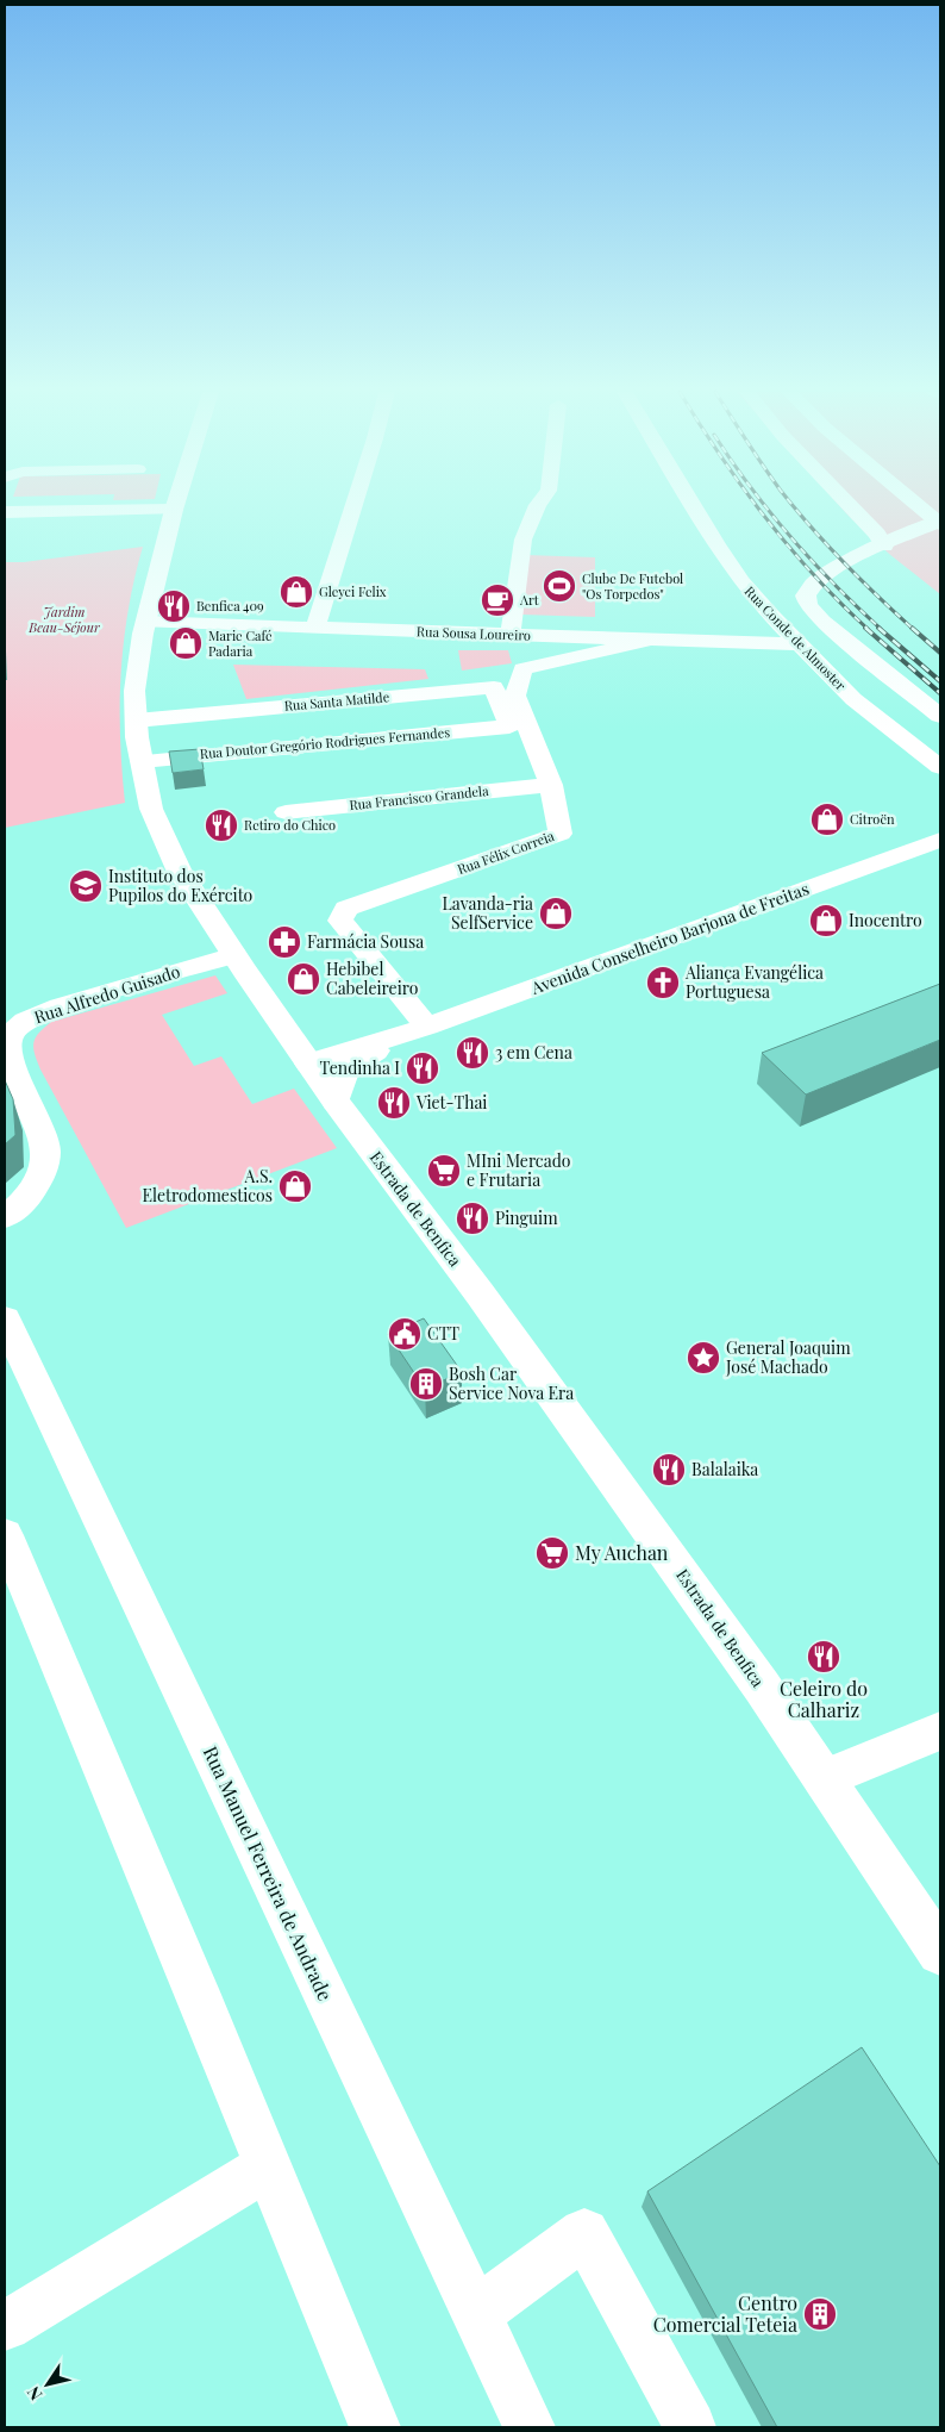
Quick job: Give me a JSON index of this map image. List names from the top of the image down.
{
  "streets": {
    "main road": ["Estrada de Benfica"],
    "street": [
      "Rua Sousa Loureiro",
      "Rua Conde de Almoster",
      "Rua Santa Matilde",
      "Rua Doutor Gregório Rodrigues Fernandes",
      "Rua Francisco Grandela",
      "Rua Félix Correia",
      "Avenida Conselheiro Barjona de Freitas",
      "Rua Alfredo Guisado",
      "Rua Manuel Ferreira de Andrade"
    ]
  },
  "crossings": [
    ["Rua Sousa Loureiro", "Rua Conde de Almoster"],
    ["Rua Sousa Loureiro", "Rua Félix Correia"],
    ["Rua Sousa Loureiro", "Estrada de Benfica"],
    ["Rua Santa Matilde", "Rua Doutor Gregório Rodrigues Fernandes"],
    ["Rua Santa Matilde", "Estrada de Benfica"],
    ["Rua Doutor Gregório Rodrigues Fernandes", "Estrada de Benfica"],
    ["Rua Francisco Grandela", "Rua Félix Correia"],
    ["Rua Félix Correia", "Avenida Conselheiro Barjona de Freitas"],
    ["Avenida Conselheiro Barjona de Freitas", "Estrada de Benfica"],
    ["Rua Alfredo Guisado", "Estrada de Benfica"]
  ],
  "parks": ["Jardim Beau-Séjour"],
  "places": {
    "sports": ["Clube De Futebol \"Os Torpedos\""],
    "shop": [
      "Gleyci Felix",
      "Marie Café Padaria",
      "Citroën",
      "Lavanda-ria SelfService",
      "Inocentro",
      "Hebibel Cabeleireiro",
      "A.S. Eletrodomesticos"
    ],
    "cafe": ["Art"],
    "restaurant": [
      "Benfica 409",
      "Retiro do Chico",
      "3 em Cena",
      "Tendinha I",
      "Viet-Thai",
      "Pinguim",
      "Balalaika",
      "Celeiro do Calhariz"
    ],
    "school or university": ["Instituto dos Pupilos do Exército"],
    "pharmacy": ["Farmácia Sousa"],
    "church": ["Aliança Evangélica Portuguesa"],
    "supermarket": ["MIni Mercado e Frutaria", "My Auchan"],
    "public building": ["CTT"],
    "place": ["General Joaquim José Machado"],
    "building": ["Bosh Car Service Nova Era", "Centro Comercial Teteia"]
  },
  "north": "bottom left"
}
